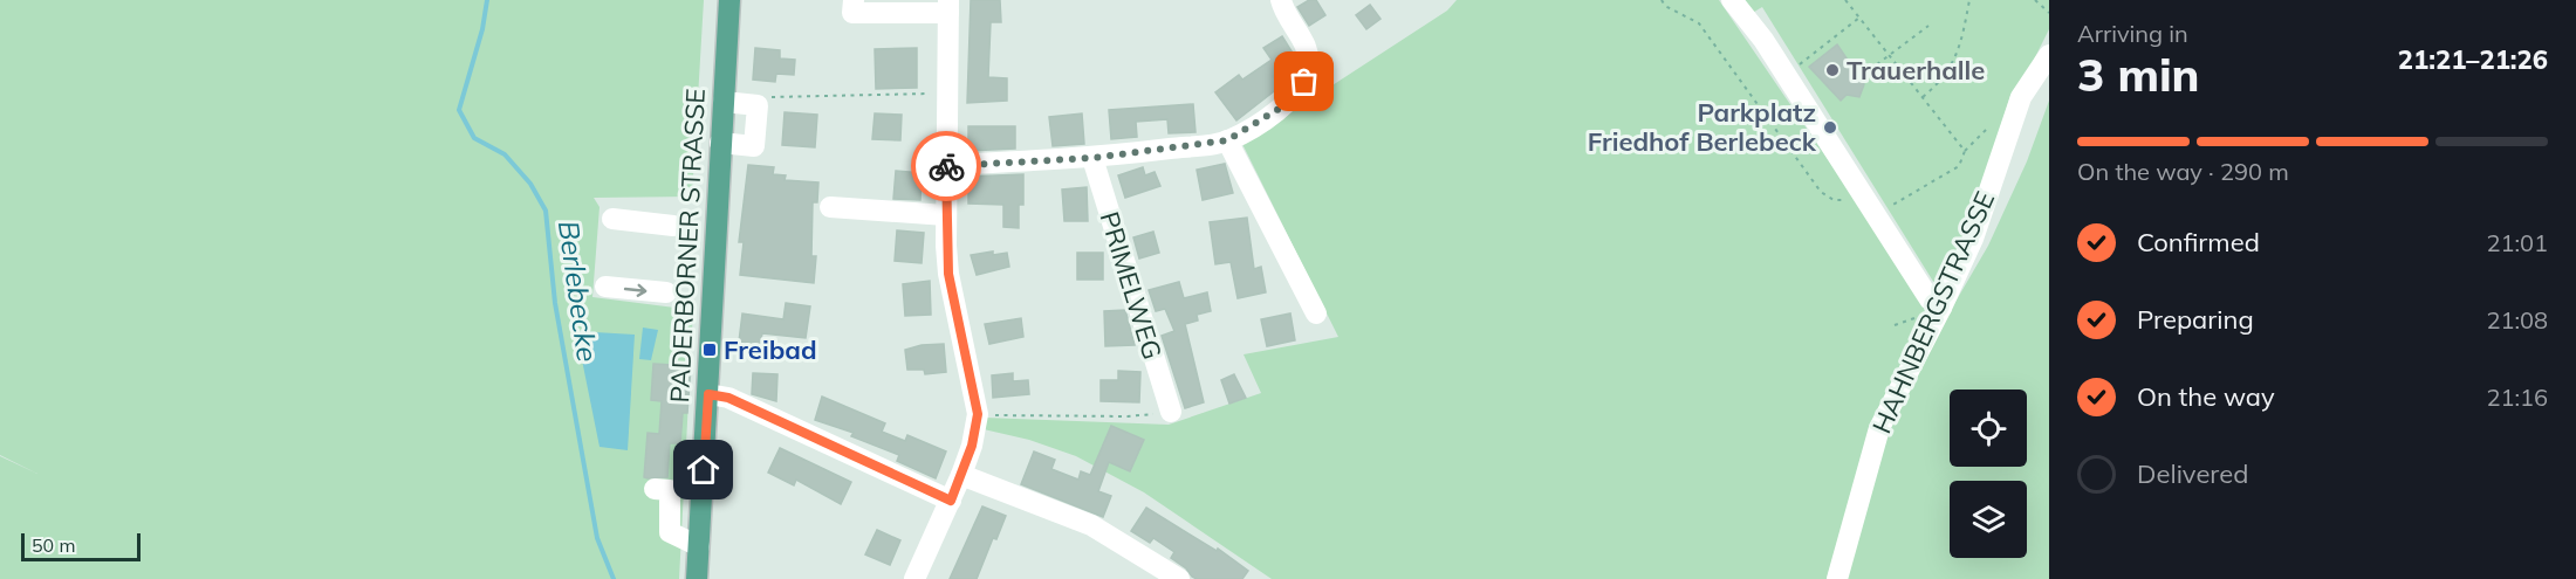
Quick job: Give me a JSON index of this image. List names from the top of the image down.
{
  "streets": {
    "main road": ["PADERBORNER STRASSE"],
    "street": ["PRIMELWEG", "HAHNBERGSTRASSE"]
  },
  "water": ["Berlebecke"],
  "places": {
    "other": ["Trauerhalle", "Parkplatz Friedhof Berlebeck"],
    "transit": ["Freibad"]
  },
  "scale_bar": "50 m",
  "page": {
    "heading": ["3 min", "Arriving in", "21:21–21:26"],
    "bar": "On the way · 290 m",
    "list": [
      ["Confirmed", "21:01"],
      ["Preparing", "21:08"],
      ["On the way", "21:16"],
      "Delivered"
    ],
    "scale": "50 m"
  }
}
